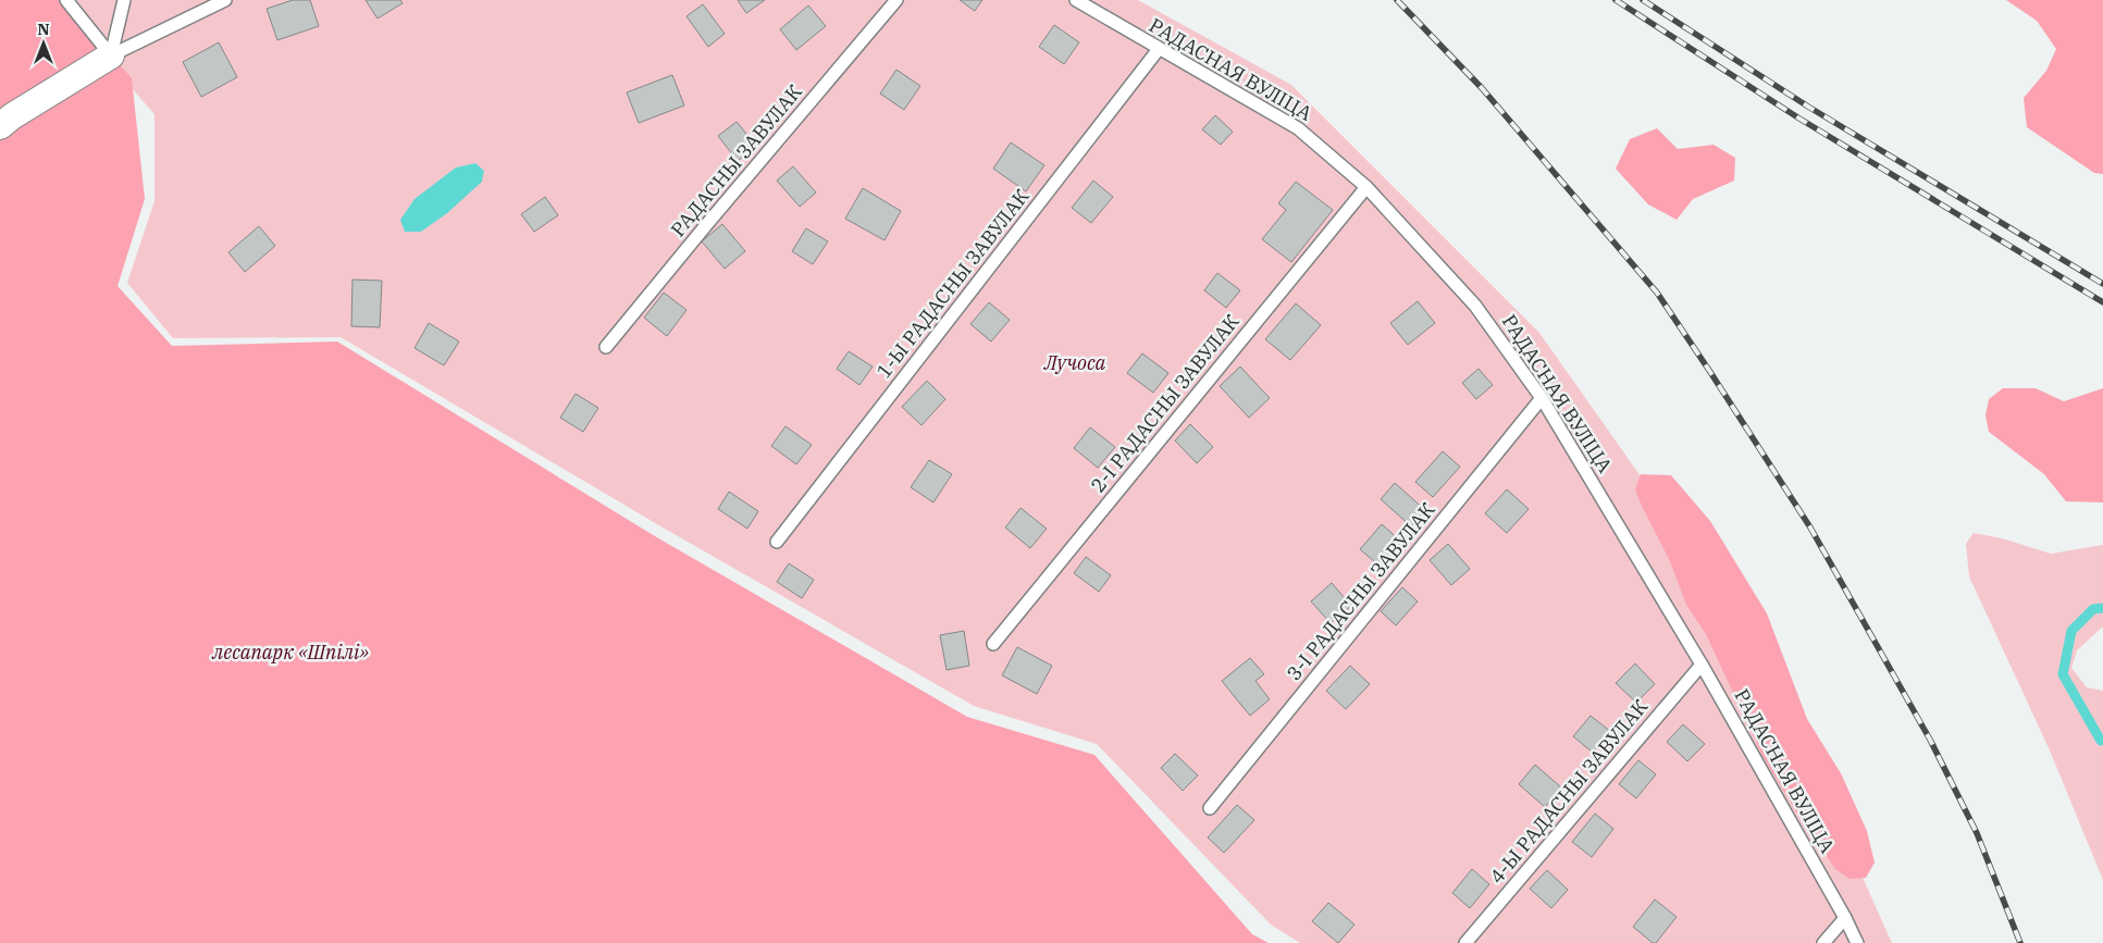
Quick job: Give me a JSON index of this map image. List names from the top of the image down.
{
  "streets": {
    "lane": [
      "РАДАСНАЯ ВУЛІЦА",
      "РАДАСНЫ ЗАВУЛАК",
      "1-Ы РАДАСНЫ ЗАВУЛАК",
      "2-І РАДАСНЫ ЗАВУЛАК",
      "3-І РАДАСНЫ ЗАВУЛАК",
      "4-Ы РАДАСНЫ ЗАВУЛАК"
    ]
  },
  "crossings": [
    ["РАДАСНАЯ ВУЛІЦА", "1-Ы РАДАСНЫ ЗАВУЛАК"],
    ["РАДАСНАЯ ВУЛІЦА", "2-І РАДАСНЫ ЗАВУЛАК"],
    ["РАДАСНАЯ ВУЛІЦА", "3-І РАДАСНЫ ЗАВУЛАК"],
    ["РАДАСНАЯ ВУЛІЦА", "4-Ы РАДАСНЫ ЗАВУЛАК"]
  ],
  "parks": ["Лучоса", "лесапарк «Шпілі»"],
  "north": "top"
}
